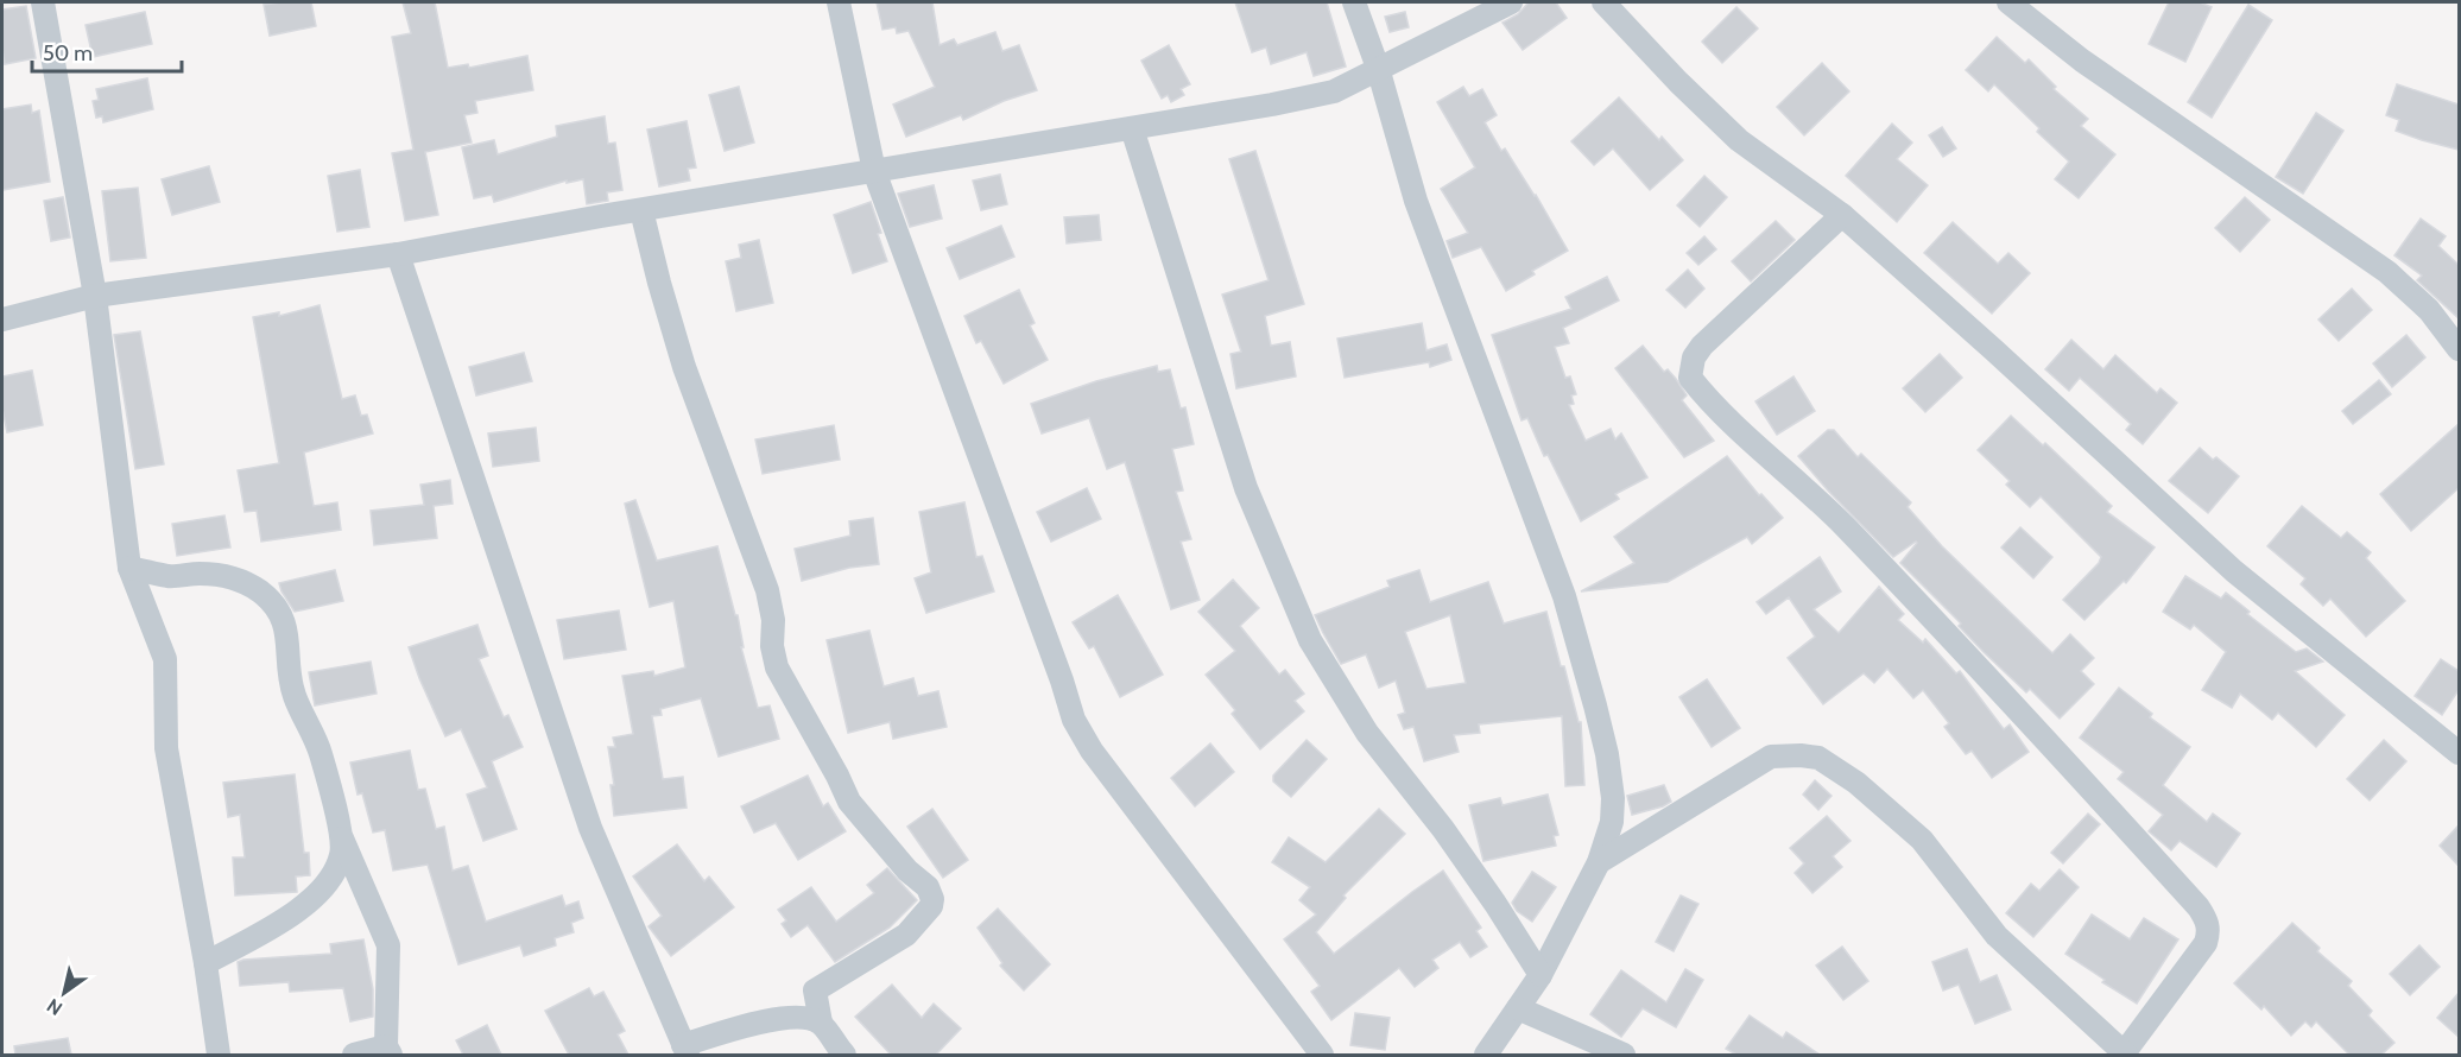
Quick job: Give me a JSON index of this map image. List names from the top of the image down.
{
  "scale_bar": "50 m",
  "north": "bottom left"
}
